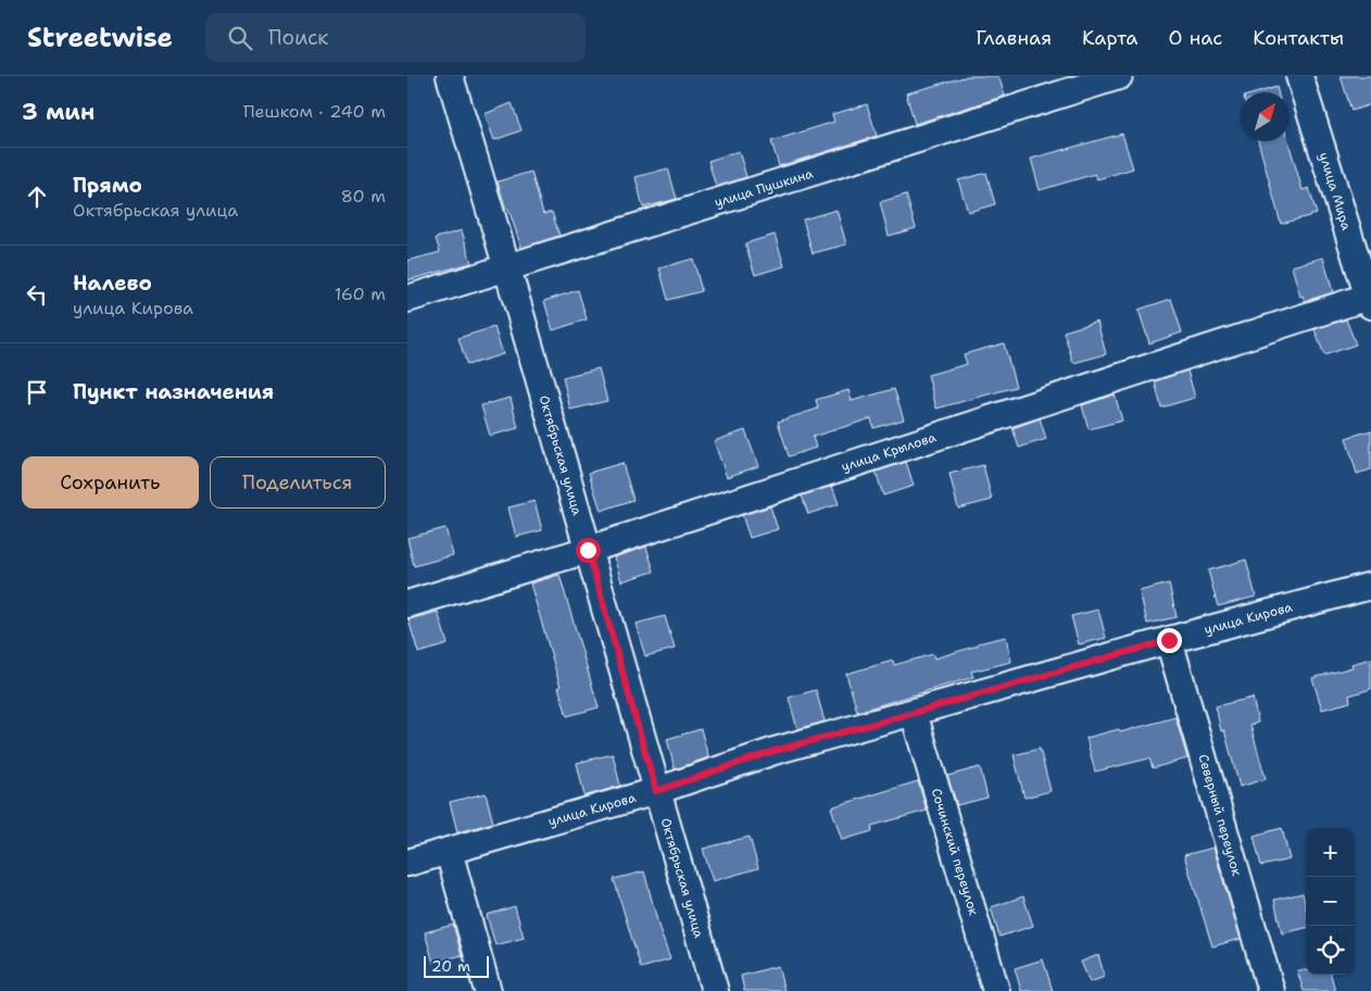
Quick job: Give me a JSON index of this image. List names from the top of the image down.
{
  "streets": {
    "street": [
      "улица Пушкина",
      "улица Мира",
      "улица Крылова",
      "Октябрьская улица",
      "улица Кирова",
      "Северный переулок",
      "Сочинский переулок"
    ]
  },
  "crossings": [
    ["улица Пушкина", "Октябрьская улица"],
    ["улица Мира", "улица Крылова"],
    ["улица Крылова", "Октябрьская улица"],
    ["Октябрьская улица", "улица Кирова"],
    ["улица Кирова", "Северный переулок"],
    ["улица Кирова", "Сочинский переулок"]
  ],
  "scale_bar": "20 m",
  "north": "top right",
  "page": {
    "header": "Streetwise",
    "search": "Поиск",
    "nav": [
      "Главная",
      "Карта",
      "О нас",
      "Контакты"
    ],
    "heading": ["3 мин", "Пешком · 240 m"],
    "list": [
      ["Прямо", "Октябрьская улица", "80 m"],
      ["Налево", "улица Кирова", "160 m"],
      "Пункт назначения"
    ],
    "buttons": ["Сохранить", "Поделиться"],
    "map_buttons": ["+", "−"],
    "scale": "20 m"
  }
}
